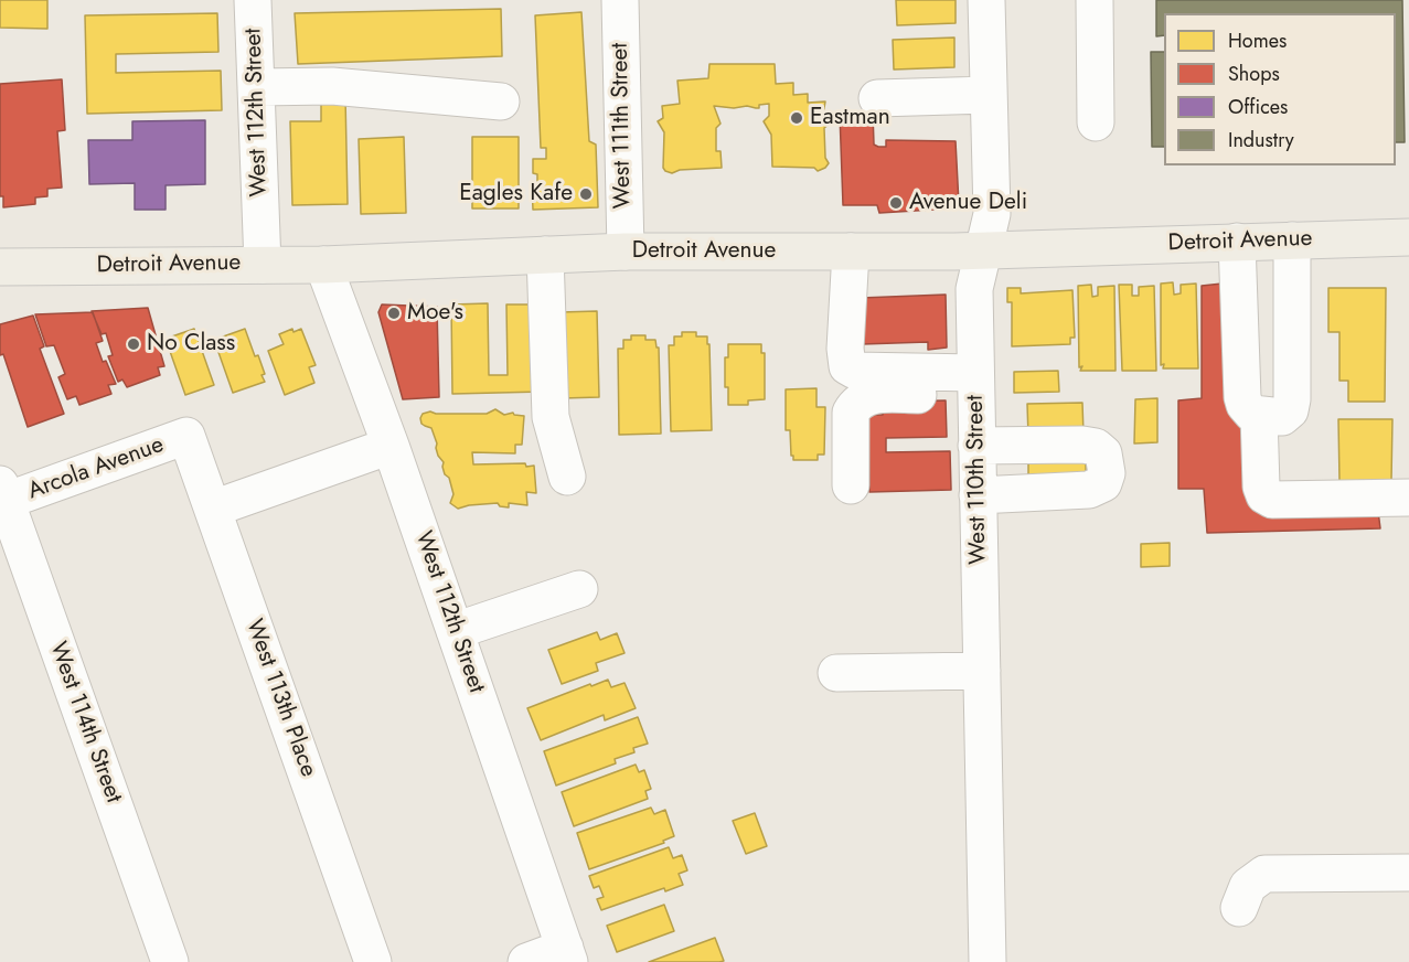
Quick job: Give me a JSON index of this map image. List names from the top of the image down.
{
  "streets": {
    "main road": ["Detroit Avenue"],
    "street": [
      "West 112th Street",
      "West 111th Street",
      "Arcola Avenue",
      "West 110th Street",
      "West 113th Place",
      "West 114th Street"
    ]
  },
  "crossings": [
    ["West 112th Street", "Detroit Avenue"],
    ["West 111th Street", "Detroit Avenue"],
    ["Detroit Avenue", "West 110th Street"],
    ["Arcola Avenue", "West 113th Place"],
    ["Arcola Avenue", "West 114th Street"]
  ],
  "places": [
    "Eastman",
    "Eagles Kafe",
    "Avenue Deli",
    "Moe's",
    "No Class"
  ],
  "legend": [
    "Homes",
    "Shops",
    "Offices",
    "Industry"
  ]
}
